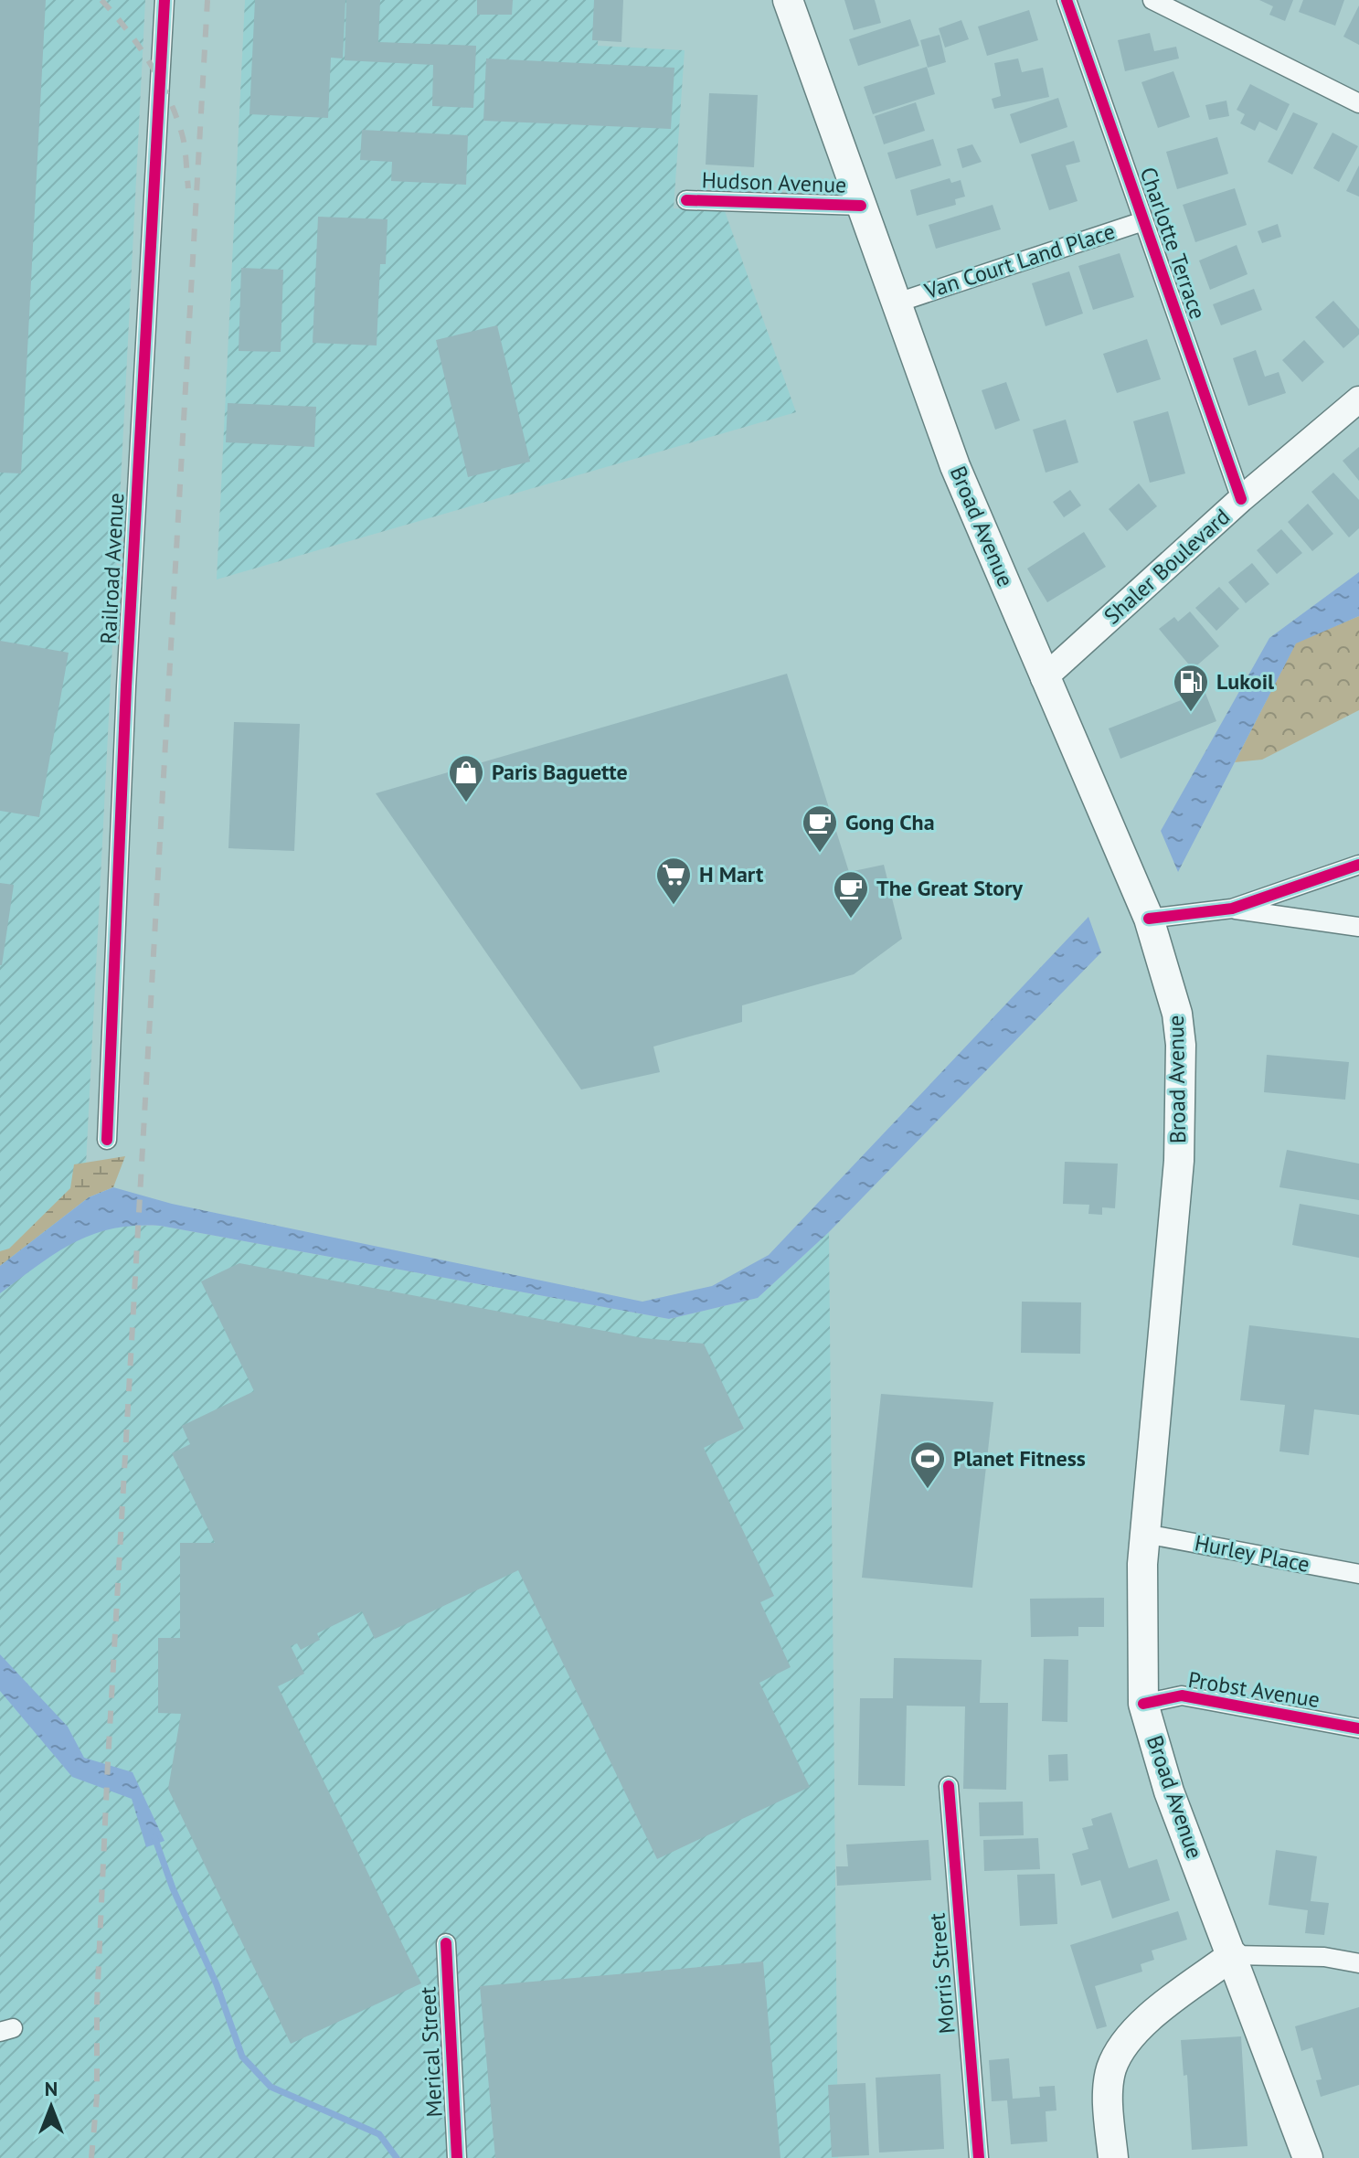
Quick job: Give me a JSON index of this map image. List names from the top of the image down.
{
  "streets": {
    "main road": ["Broad Avenue"],
    "street": [
      "Hudson Avenue",
      "Charlotte Terrace",
      "Van Court Land Place",
      "Shaler Boulevard",
      "Railroad Avenue",
      "Hurley Place",
      "Probst Avenue",
      "Morris Street",
      "Merical Street"
    ]
  },
  "crossings": [
    ["Hudson Avenue", "Broad Avenue"],
    ["Charlotte Terrace", "Van Court Land Place"],
    ["Charlotte Terrace", "Shaler Boulevard"],
    ["Van Court Land Place", "Broad Avenue"],
    ["Broad Avenue", "Shaler Boulevard"],
    ["Broad Avenue", "Hurley Place"],
    ["Broad Avenue", "Probst Avenue"]
  ],
  "places": {
    "fuel station": ["Lukoil"],
    "shop": ["Paris Baguette"],
    "cafe": ["Gong Cha", "The Great Story"],
    "supermarket": ["H Mart"],
    "sports": ["Planet Fitness"]
  },
  "north": "top"
}
